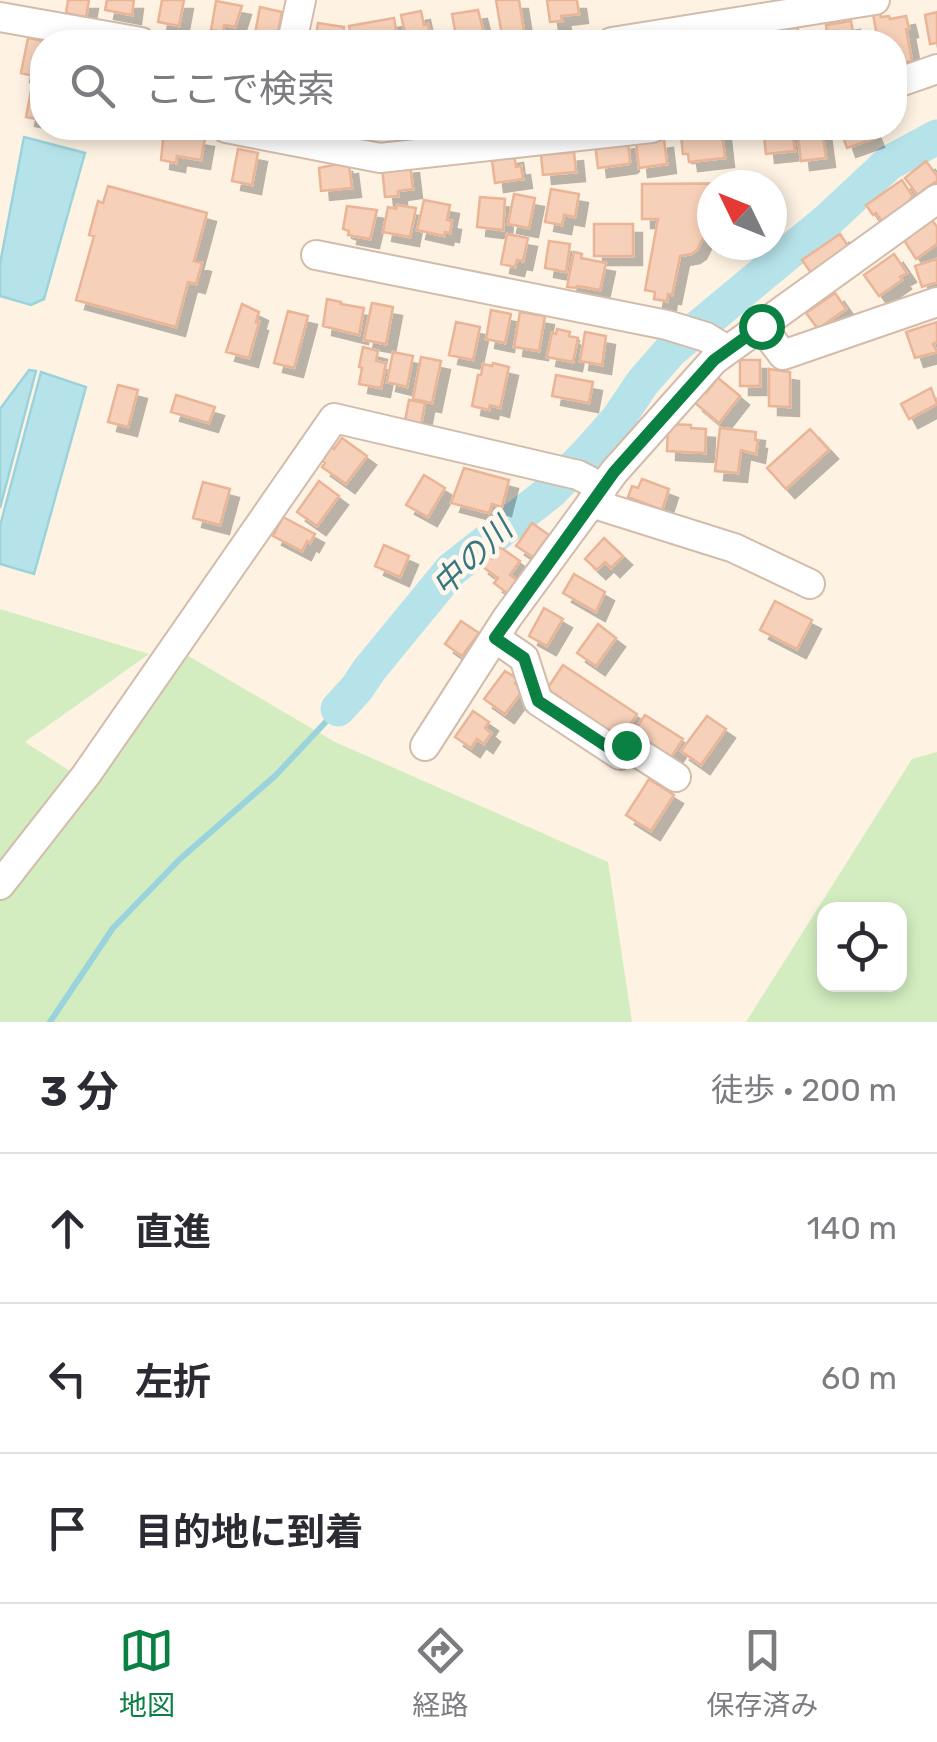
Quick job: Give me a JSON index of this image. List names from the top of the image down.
{
  "water": ["中の川"],
  "north": "top left",
  "page": {
    "search": "ここで検索",
    "heading": ["3 分", "徒歩 · 200 m"],
    "list": [
      ["直進", "140 m"],
      ["左折", "60 m"],
      "目的地に到着"
    ],
    "nav": ["地図", "経路", "保存済み"]
  }
}
